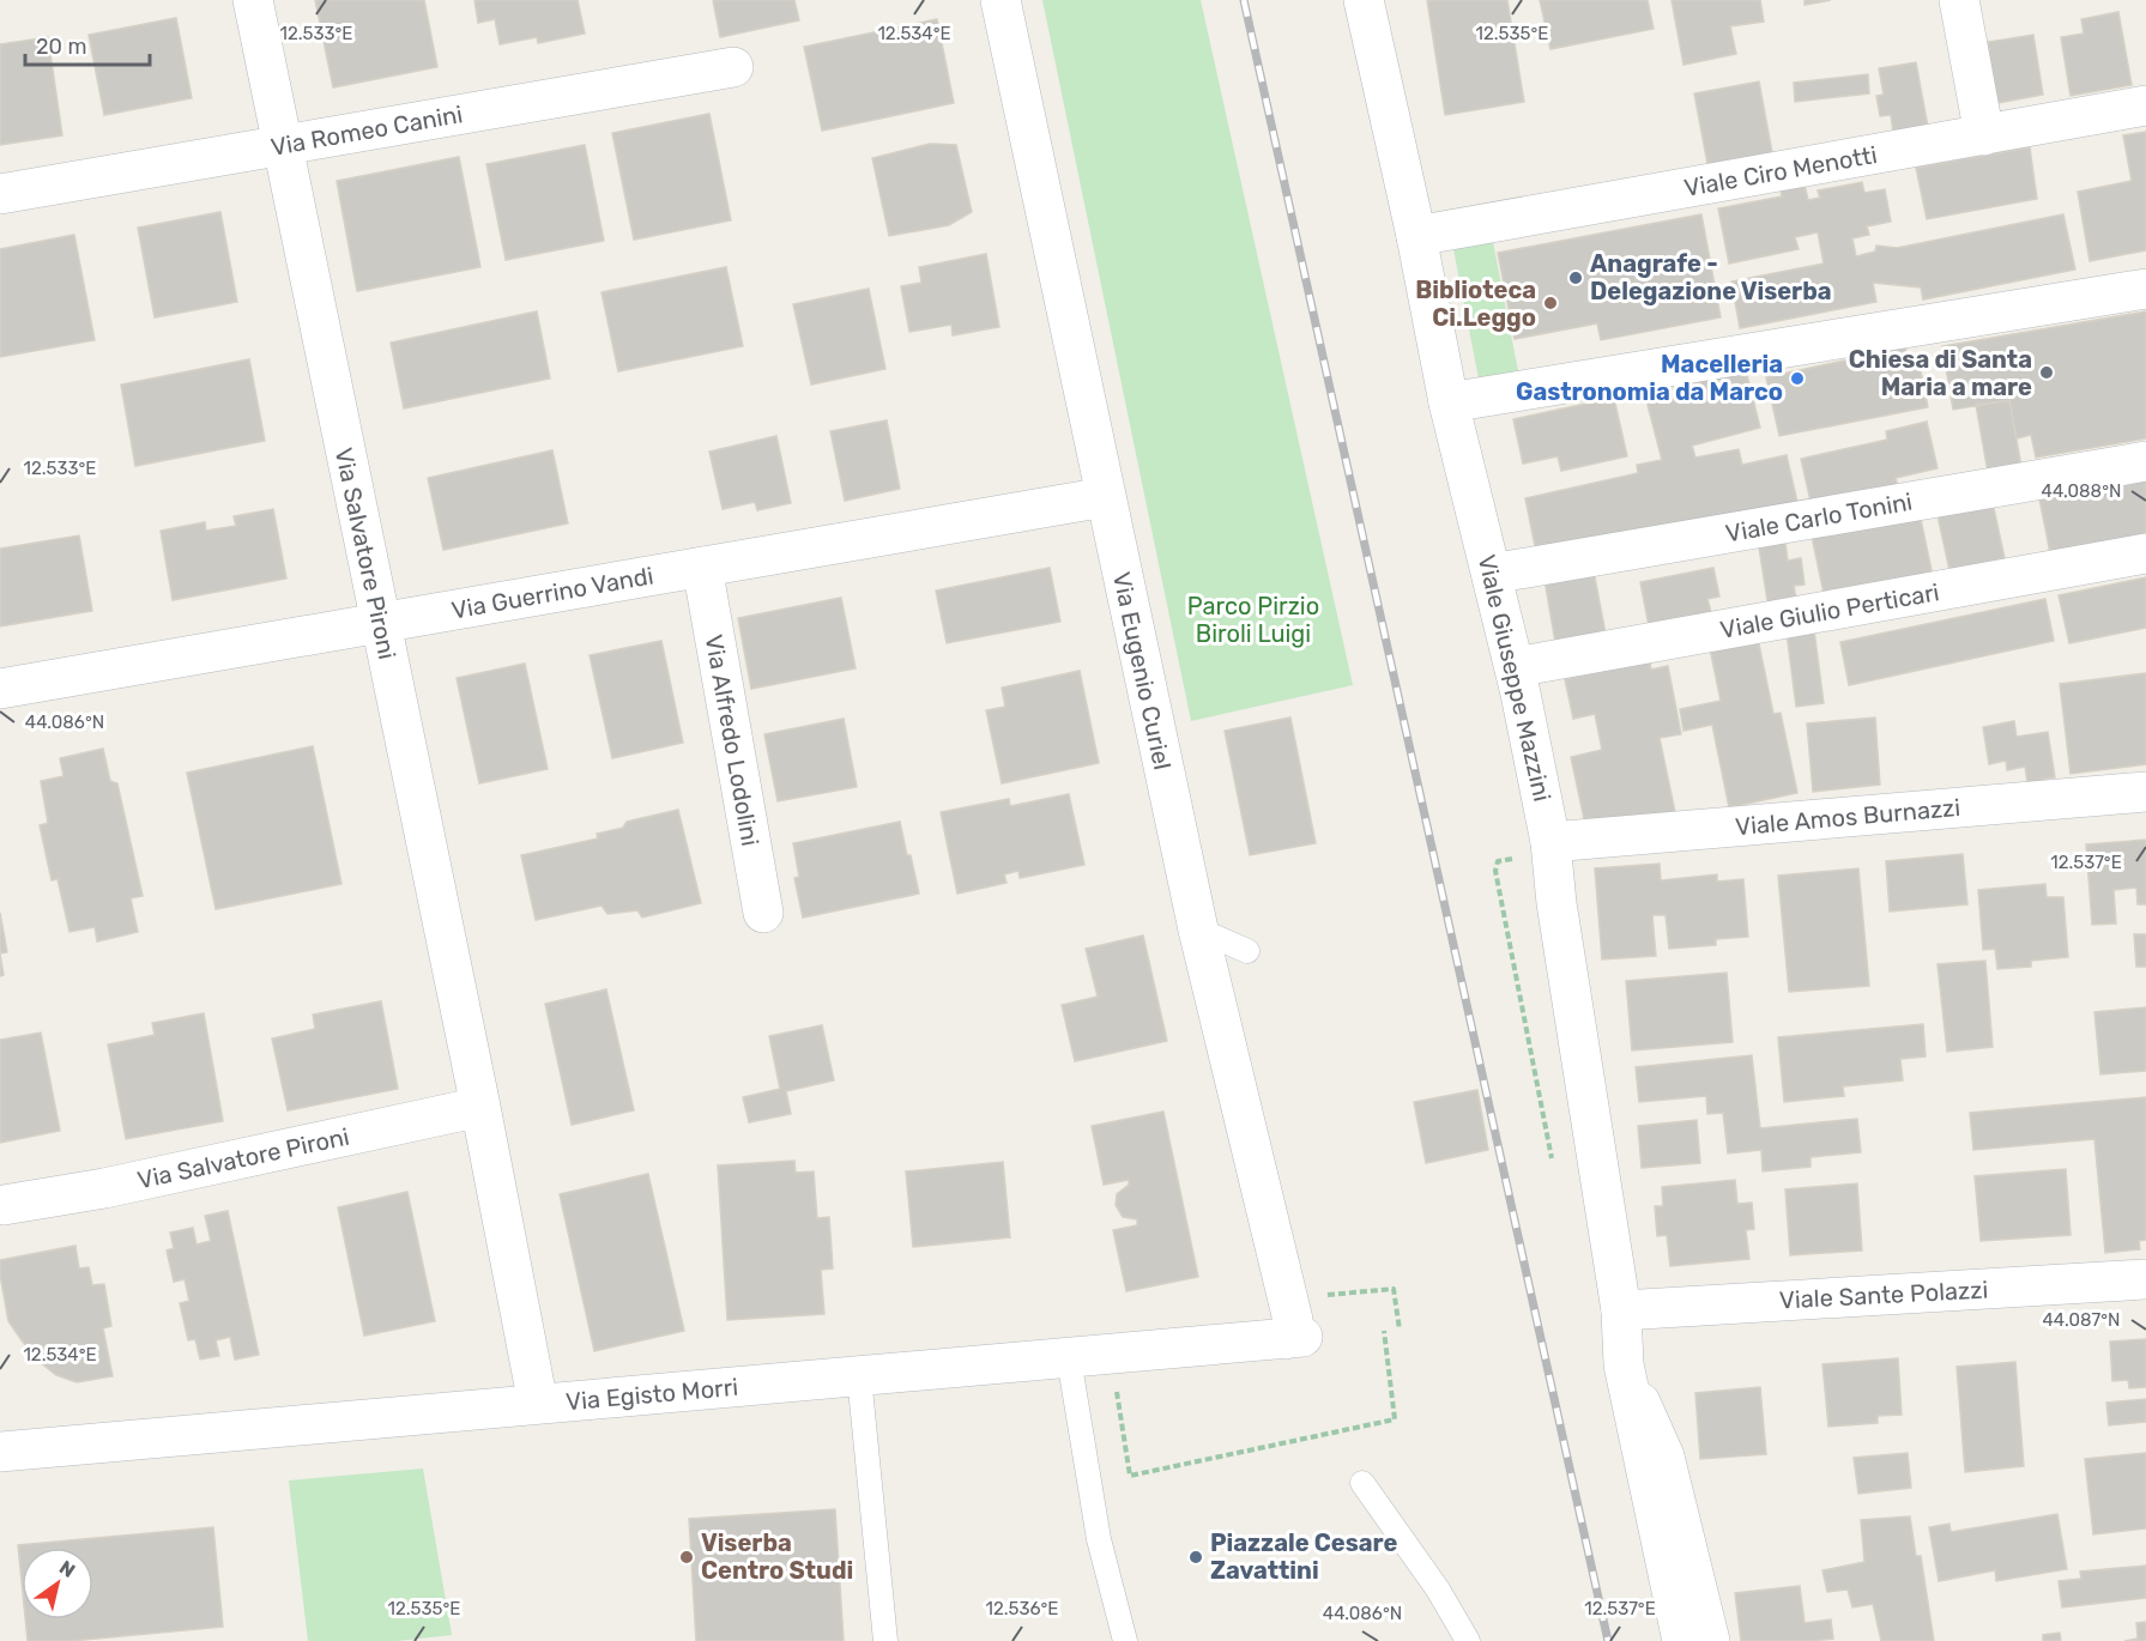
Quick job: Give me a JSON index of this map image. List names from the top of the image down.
{
  "streets": {
    "street": [
      "Via Romeo Canini",
      "Viale Ciro Menotti",
      "Viale Carlo Tonini",
      "Via Salvatore Pironi",
      "Via Guerrino Vandi",
      "Viale Giulio Perticari",
      "Via Eugenio Curiel",
      "Viale Giuseppe Mazzini",
      "Via Alfredo Lodolini",
      "Viale Amos Burnazzi",
      "Viale Sante Polazzi",
      "Via Egisto Morri"
    ]
  },
  "crossings": [
    ["Via Romeo Canini", "Via Salvatore Pironi"],
    ["Viale Ciro Menotti", "Viale Giuseppe Mazzini"],
    ["Viale Carlo Tonini", "Viale Giuseppe Mazzini"],
    ["Via Salvatore Pironi", "Via Guerrino Vandi"],
    ["Via Salvatore Pironi", "Via Egisto Morri"],
    ["Via Guerrino Vandi", "Via Eugenio Curiel"],
    ["Via Guerrino Vandi", "Via Alfredo Lodolini"],
    ["Viale Giulio Perticari", "Viale Giuseppe Mazzini"],
    ["Via Eugenio Curiel", "Via Egisto Morri"],
    ["Viale Giuseppe Mazzini", "Viale Amos Burnazzi"],
    ["Viale Giuseppe Mazzini", "Viale Sante Polazzi"]
  ],
  "parks": ["Parco Pirzio Biroli Luigi"],
  "places": [
    "Anagrafe - Delegazione Viserba",
    "Biblioteca Ci.Leggo",
    "Chiesa di Santa Maria a mare",
    "Macelleria Gastronomia da Marco",
    "Viserba Centro Studi",
    "Piazzale Cesare Zavattini"
  ],
  "scale_bar": "20 m",
  "north": "top right",
  "coordinates": [
    "12.533°E",
    "12.535°E",
    "12.534°E",
    "44.088°N",
    "44.086°N",
    "12.537°E",
    "44.087°N",
    "12.536°E"
  ]
}
